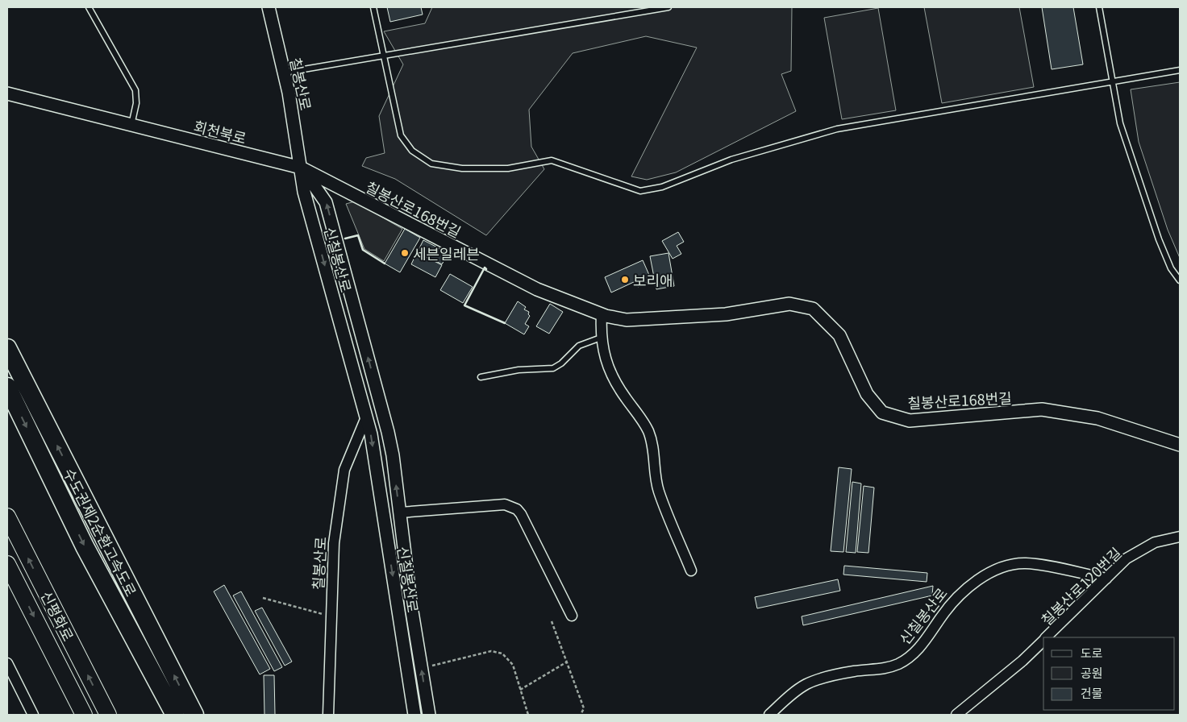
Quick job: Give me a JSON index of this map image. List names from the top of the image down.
{
  "streets": {
    "highway": ["수도권제2순환고속도로", "신평화로"],
    "street": [
      "칠봉산로",
      "회천북로",
      "칠봉산로168번길",
      "신칠봉산로",
      "칠봉산로120번길"
    ]
  },
  "crossings": [
    ["칠봉산로", "회천북로"],
    ["칠봉산로", "칠봉산로168번길"],
    ["칠봉산로", "신칠봉산로"],
    ["회천북로", "칠봉산로168번길"],
    ["회천북로", "신칠봉산로"],
    ["칠봉산로168번길", "신칠봉산로"],
    ["신칠봉산로", "칠봉산로120번길"]
  ],
  "places": ["세븐일레븐", "보리애"],
  "legend": ["도로", "공원", "건물"]
}
